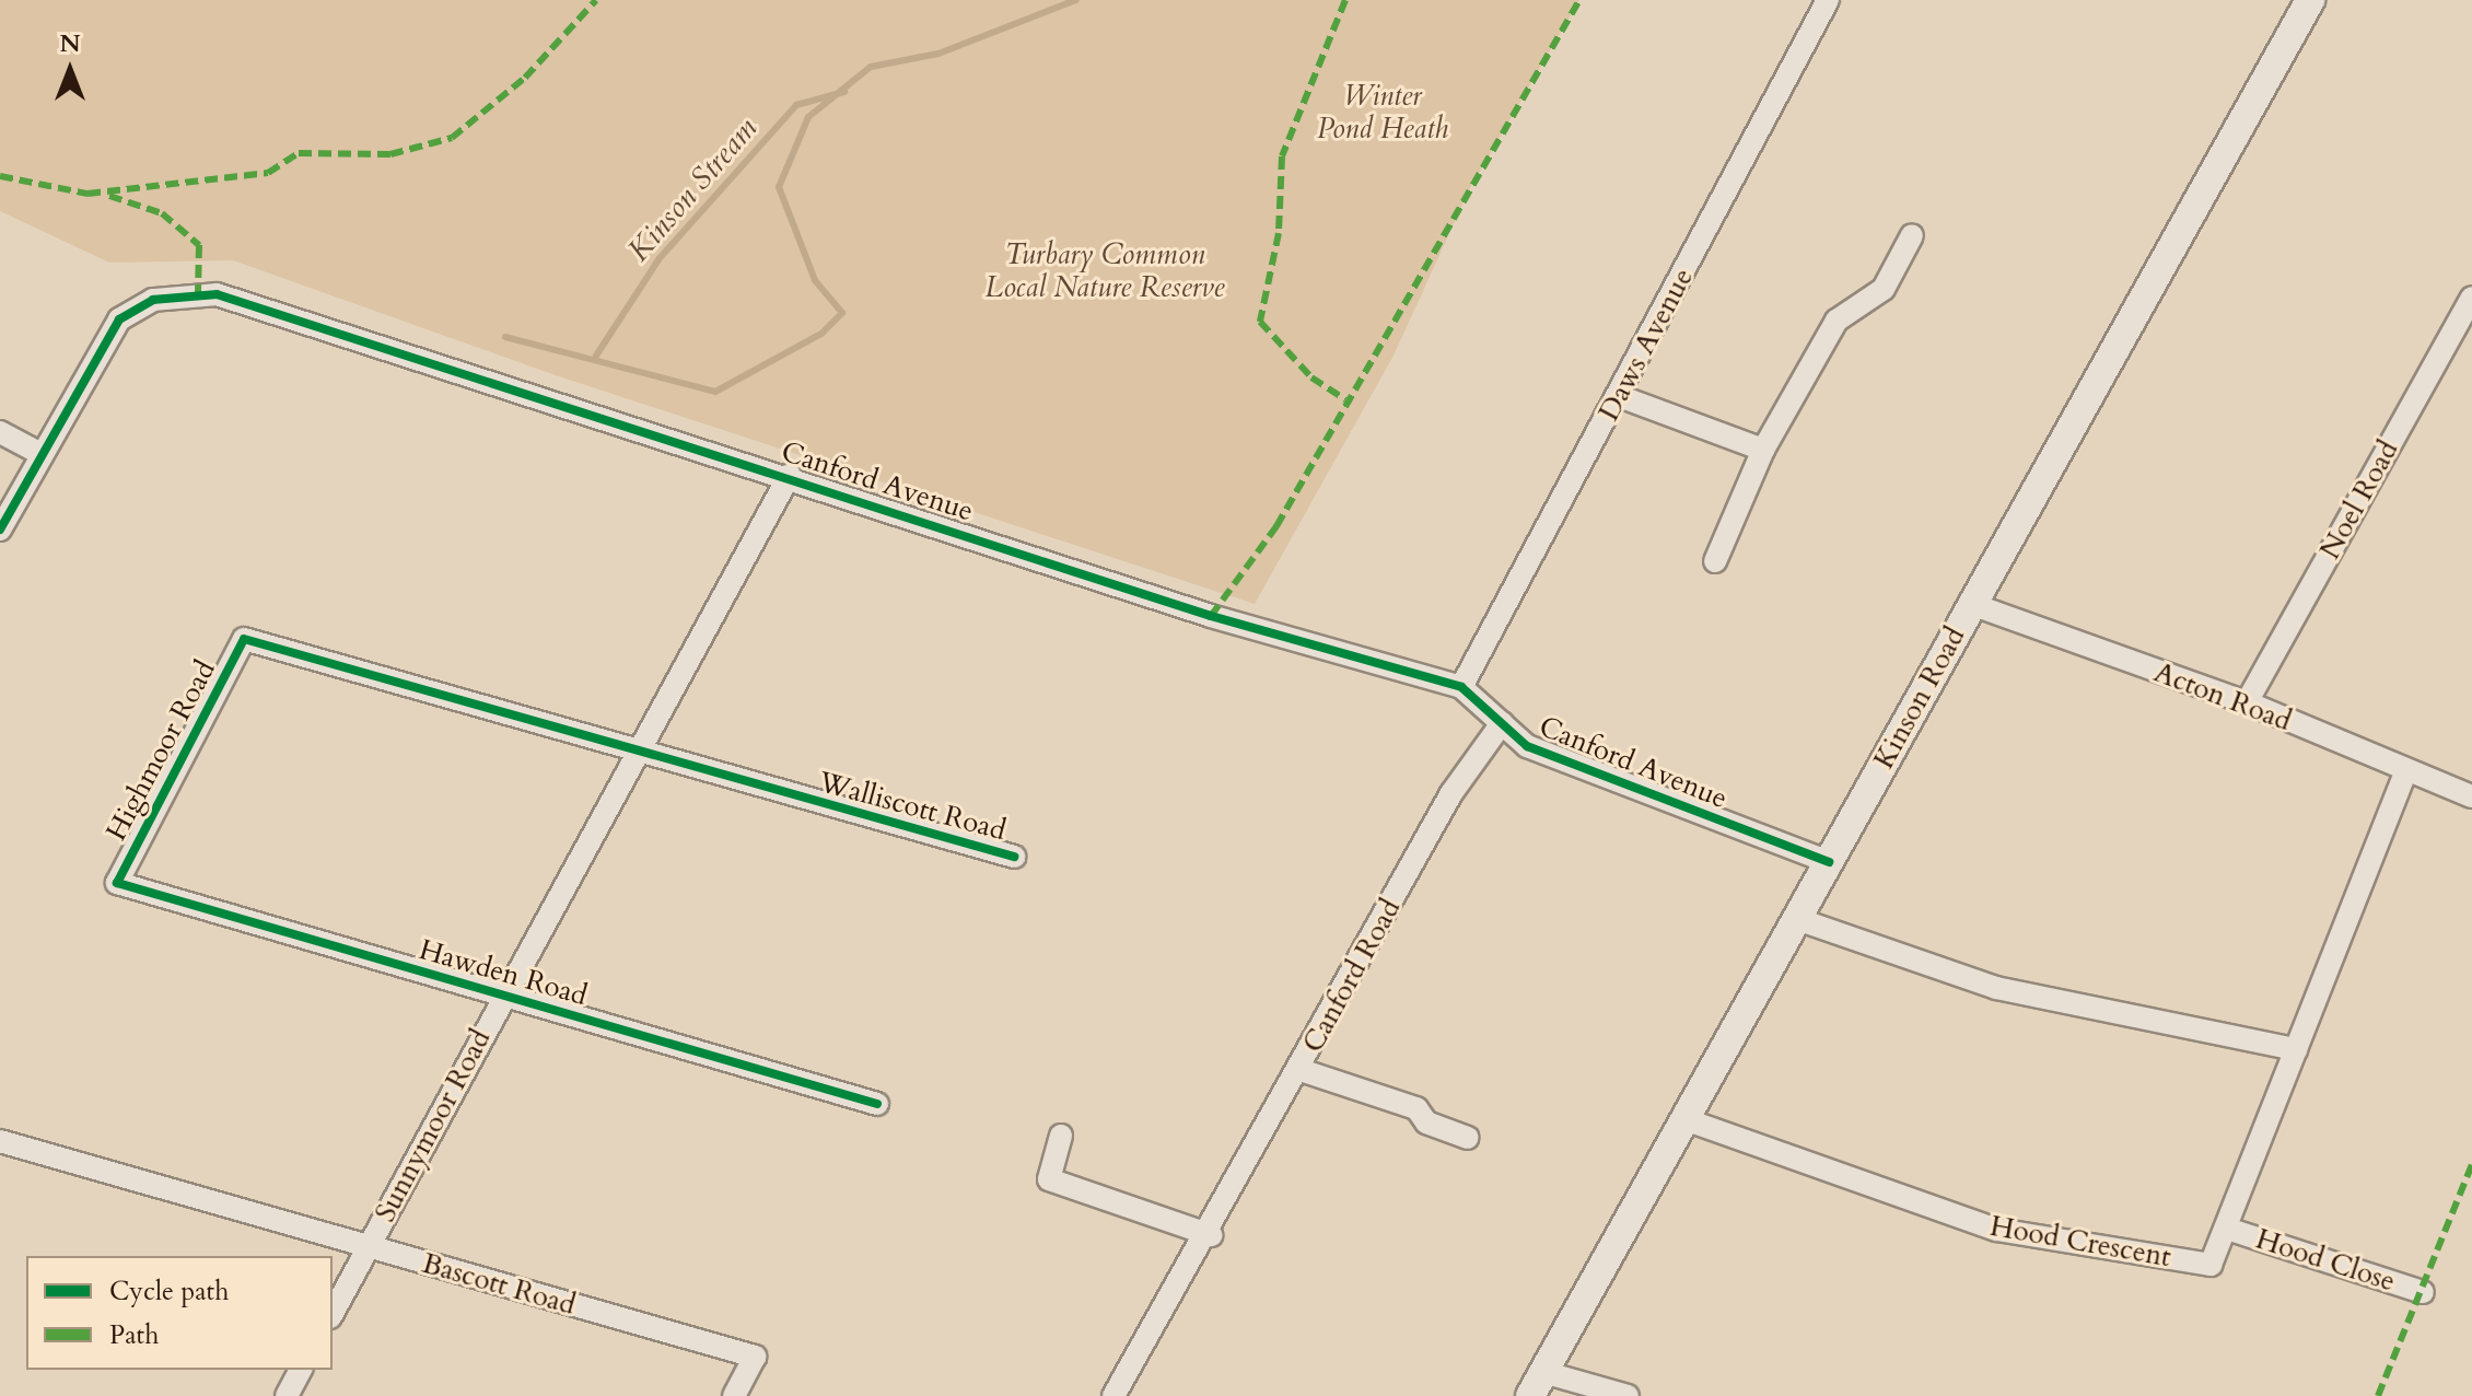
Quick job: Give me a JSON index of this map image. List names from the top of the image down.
{
  "streets": {
    "street": [
      "Daws Avenue",
      "Canford Avenue",
      "Noel Road",
      "Acton Road",
      "Kinson Road",
      "Highmoor Road",
      "Walliscott Road",
      "Hawden Road",
      "Canford Road",
      "Sunnymoor Road",
      "Hood Crescent",
      "Hood Close",
      "Bascott Road"
    ]
  },
  "crossings": [
    ["Daws Avenue", "Canford Avenue"],
    ["Canford Avenue", "Kinson Road"],
    ["Canford Avenue", "Canford Road"],
    ["Canford Avenue", "Sunnymoor Road"],
    ["Noel Road", "Acton Road"],
    ["Acton Road", "Kinson Road"],
    ["Acton Road", "Hood Crescent"],
    ["Kinson Road", "Hood Crescent"],
    ["Highmoor Road", "Walliscott Road"],
    ["Highmoor Road", "Hawden Road"],
    ["Walliscott Road", "Sunnymoor Road"],
    ["Hawden Road", "Sunnymoor Road"],
    ["Sunnymoor Road", "Bascott Road"],
    ["Hood Crescent", "Hood Close"]
  ],
  "water": ["Kinson Stream"],
  "parks": ["Winter Pond Heath", "Turbary Common Local Nature Reserve"],
  "legend": ["Cycle path", "Path"],
  "north": "top"
}
